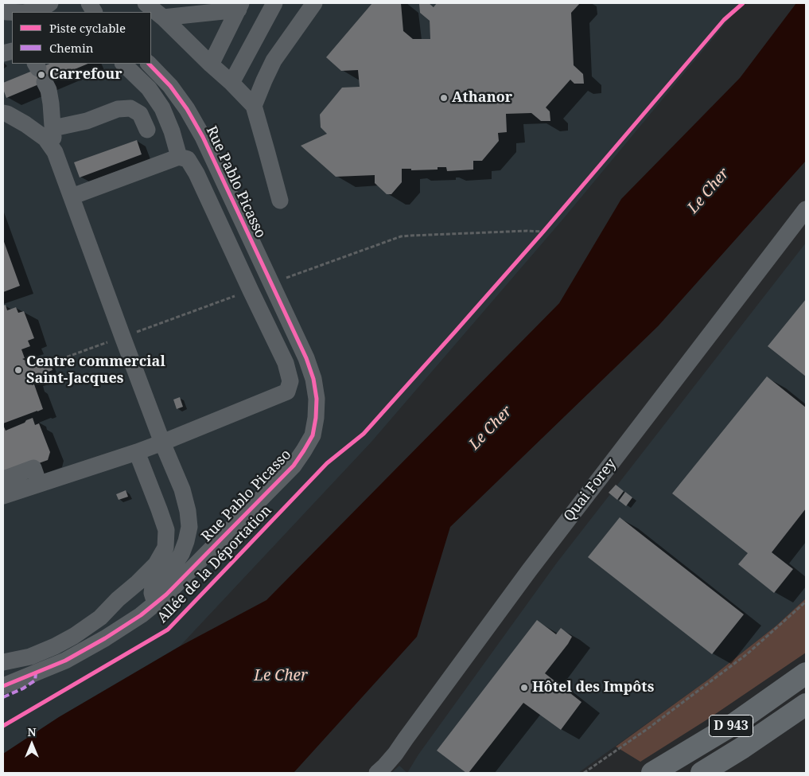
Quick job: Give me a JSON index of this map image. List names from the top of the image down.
{
  "streets": {
    "main road": ["D 943"],
    "street": ["Rue Pablo Picasso", "Quai Forey"],
    "cycle path": ["Allée de la Déportation"]
  },
  "water": ["Le Cher"],
  "places": [
    "Carrefour",
    "Athanor",
    "Centre commercial Saint-Jacques",
    "Hôtel des Impôts"
  ],
  "legend": ["Piste cyclable", "Chemin"],
  "north": "top"
}
